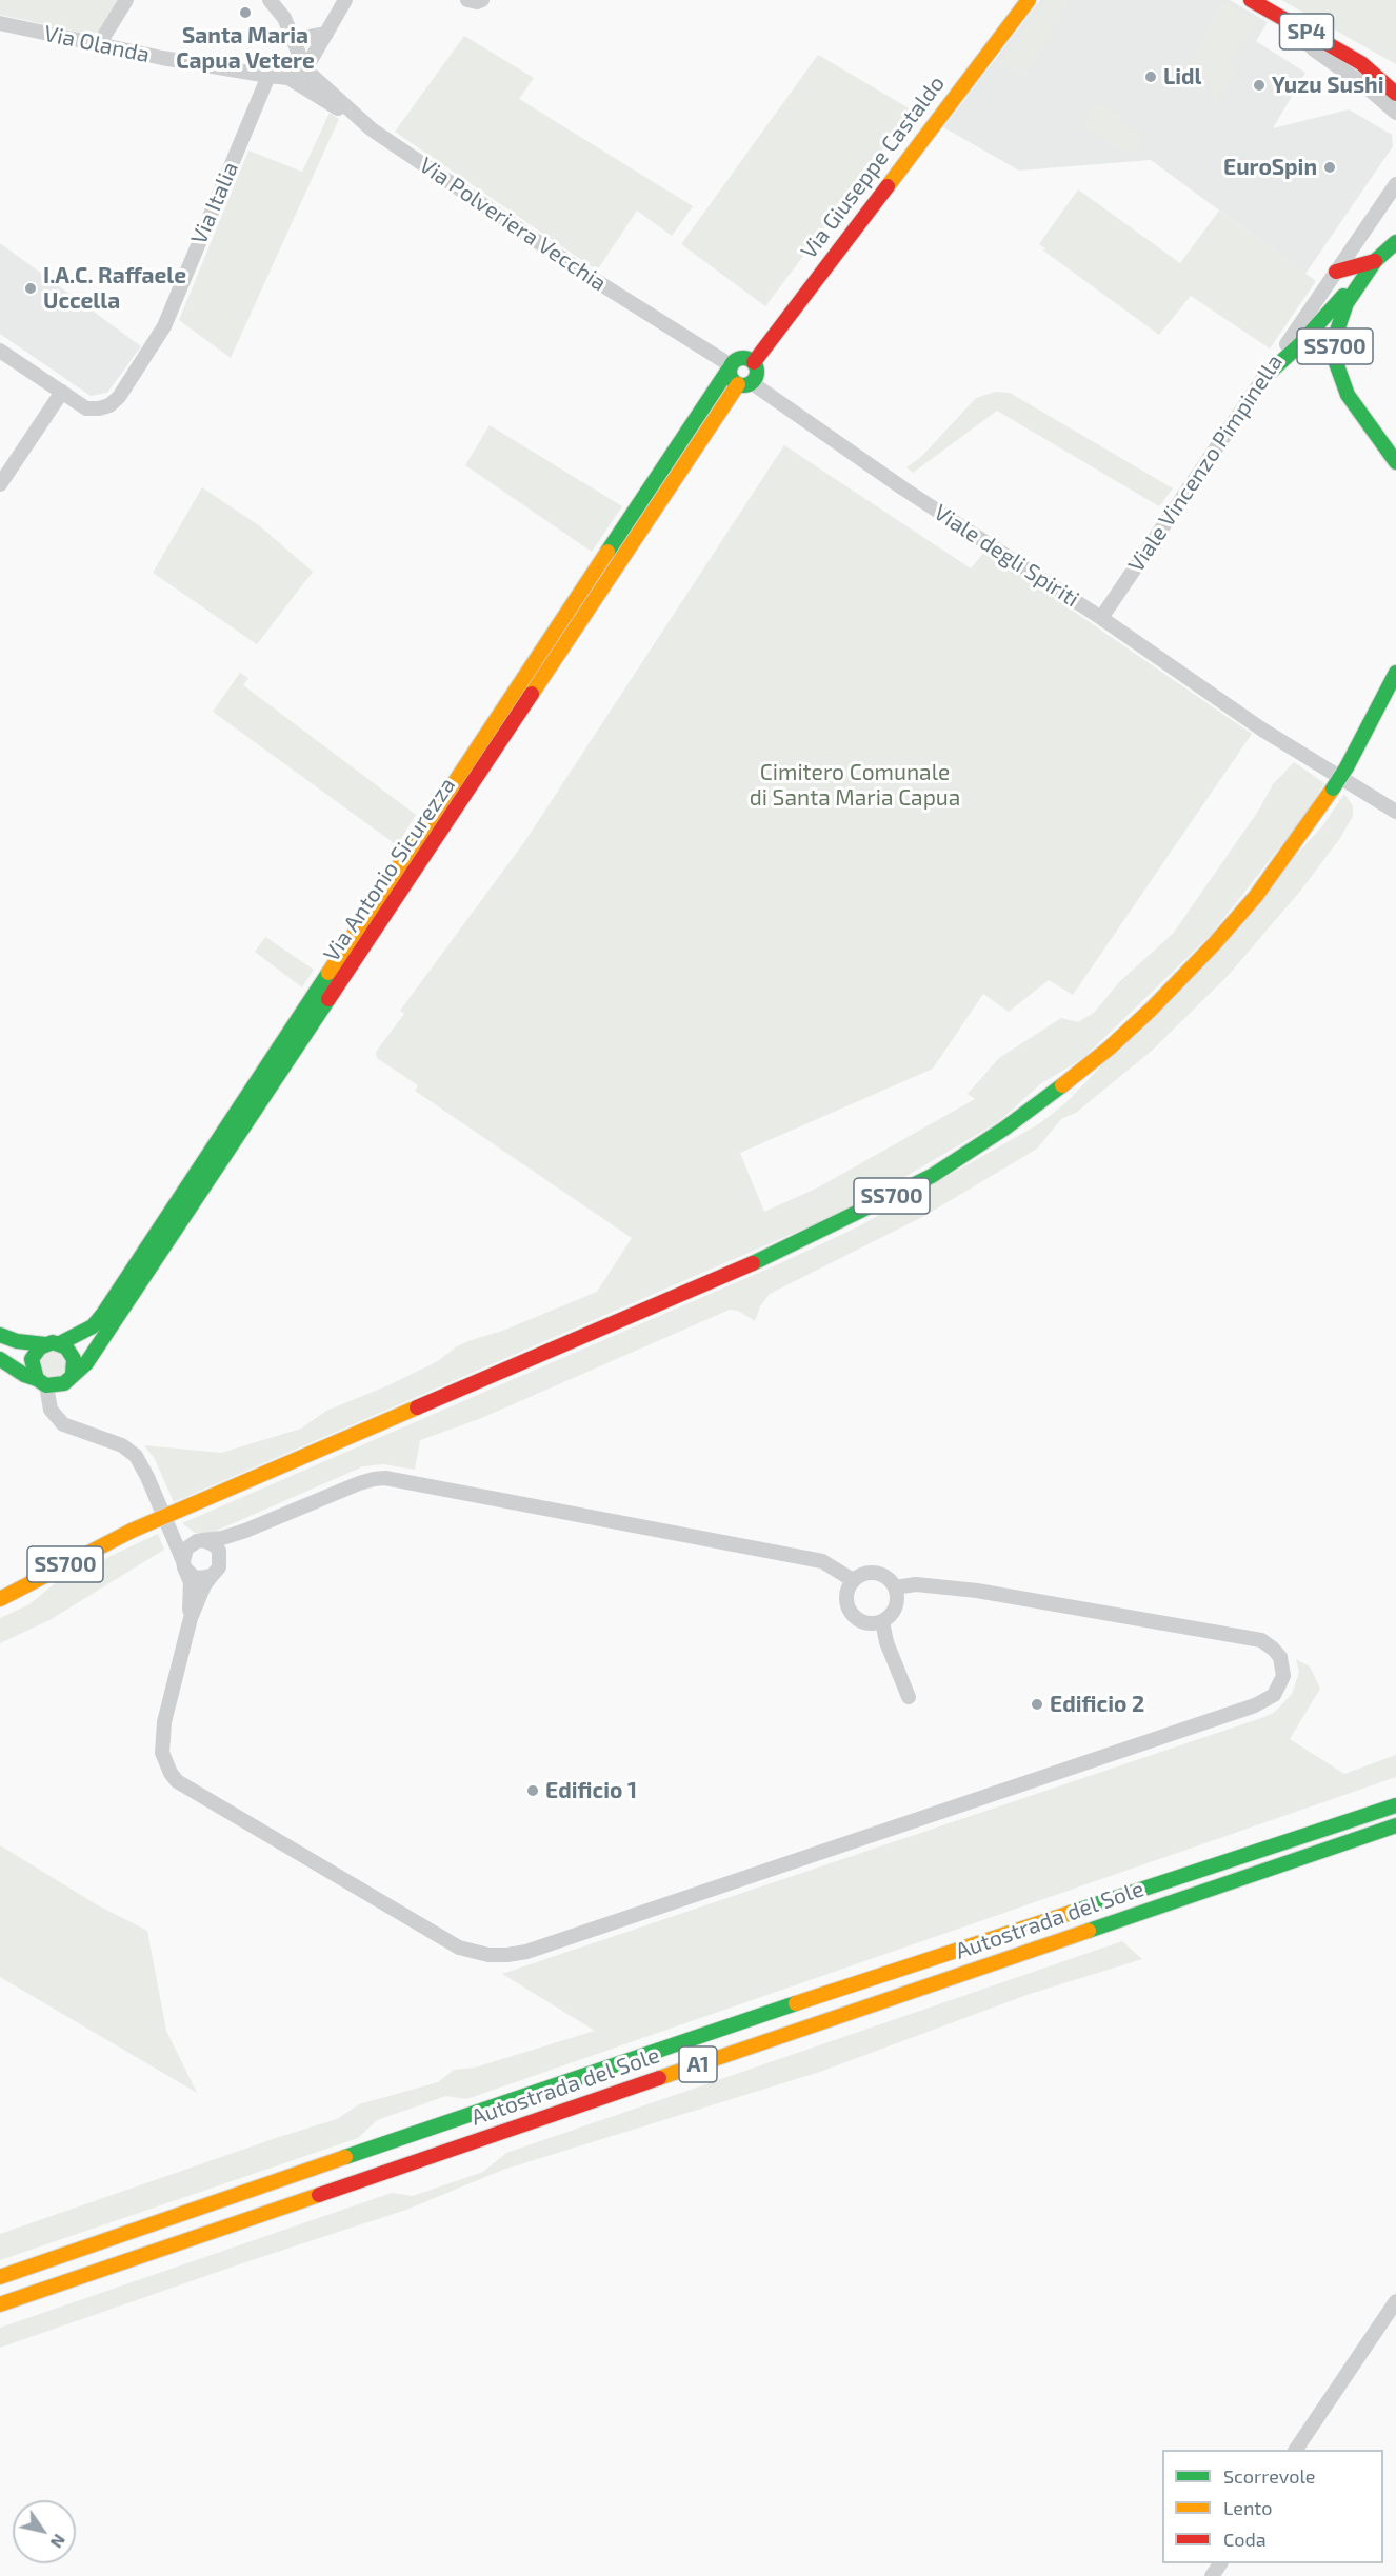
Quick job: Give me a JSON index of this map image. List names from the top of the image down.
{
  "streets": {
    "main road": [
      "SP4",
      "Via Giuseppe Castaldo",
      "SS700",
      "Via Antonio Sicurezza",
      "Autostrada del Sole",
      "A1"
    ],
    "street": [
      "Via Olanda",
      "Via Italia",
      "Via Polveriera Vecchia",
      "Viale Vincenzo Pimpinella",
      "Viale degli Spiriti"
    ]
  },
  "crossings": [
    ["Via Olanda", "Via Italia"],
    ["Via Giuseppe Castaldo", "Via Polveriera Vecchia"],
    ["Via Giuseppe Castaldo", "Via Antonio Sicurezza"],
    ["Via Polveriera Vecchia", "Via Antonio Sicurezza"],
    ["Viale Vincenzo Pimpinella", "Viale degli Spiriti"],
    ["Viale degli Spiriti", "Via Antonio Sicurezza"]
  ],
  "parks": ["Cimitero Comunale di Santa Maria Capua"],
  "places": [
    "Santa Maria Capua Vetere",
    "Lidl",
    "Yuzu Sushi",
    "EuroSpin",
    "I.A.C. Raffaele Uccella",
    "Edificio 2",
    "Edificio 1"
  ],
  "legend": ["Scorrevole", "Lento", "Coda"],
  "north": "bottom right"
}
